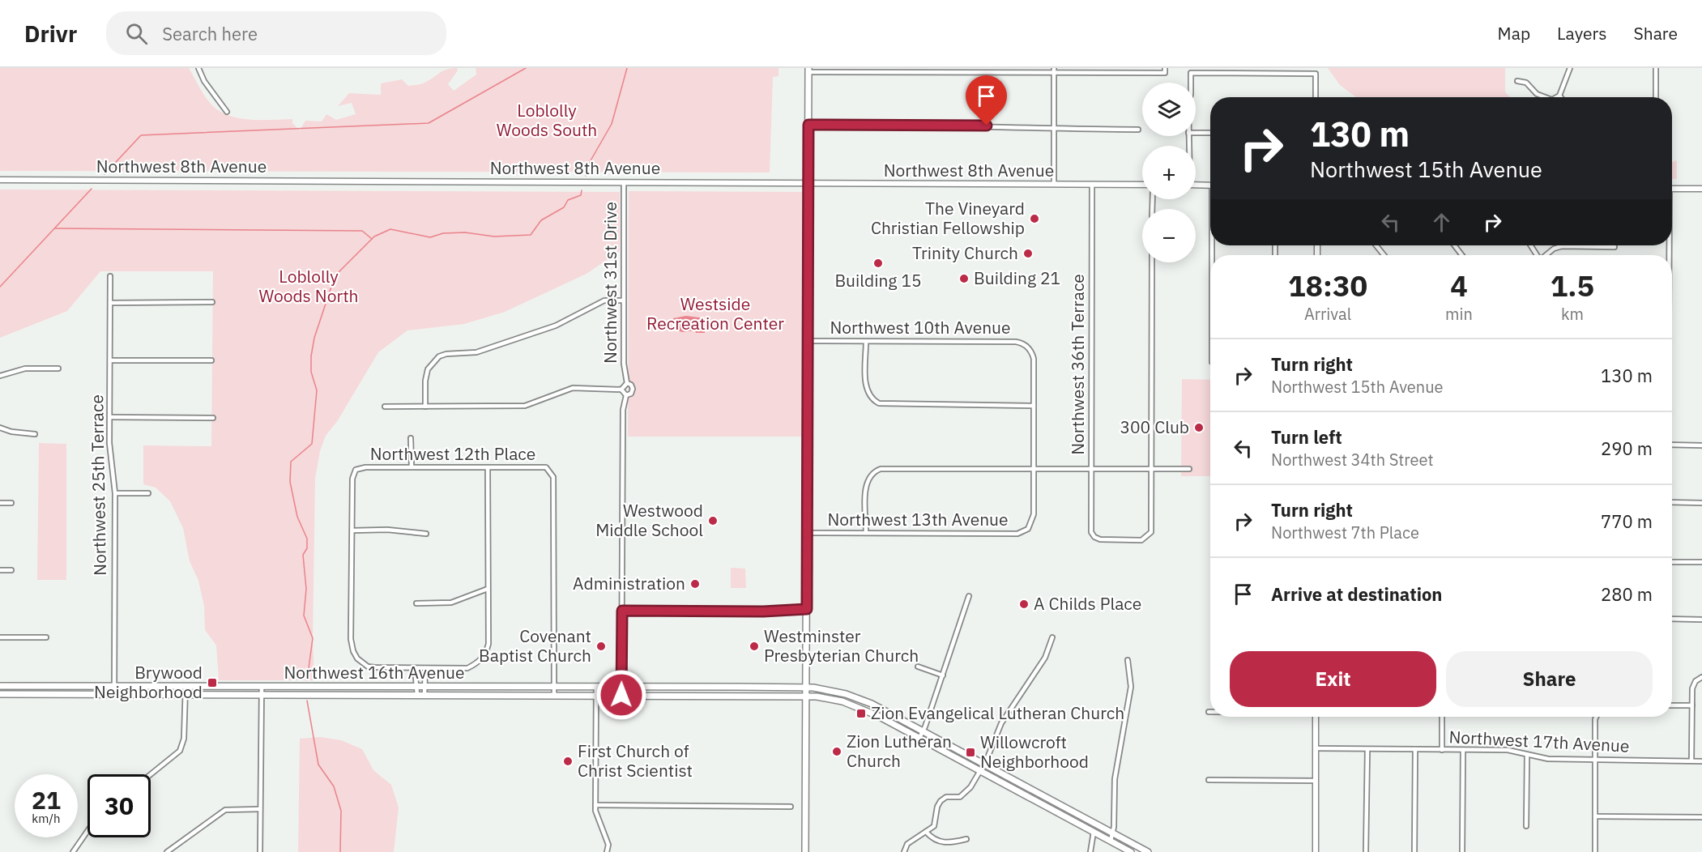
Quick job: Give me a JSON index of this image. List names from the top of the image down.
{
  "streets": {
    "main road": ["Northwest 16th Avenue"],
    "street": [
      "Northwest 8th Avenue",
      "Northwest 31st Drive",
      "Northwest 10th Avenue",
      "Northwest 36th Terrace",
      "Northwest 12th Place",
      "Northwest 25th Terrace",
      "Northwest 13th Avenue",
      "Northwest 17th Avenue"
    ]
  },
  "crossings": [
    ["Northwest 8th Avenue", "Northwest 31st Drive"],
    ["Northwest 8th Avenue", "Northwest 36th Terrace"],
    ["Northwest 31st Drive", "Northwest 16th Avenue"],
    ["Northwest 12th Place", "Northwest 16th Avenue"],
    ["Northwest 25th Terrace", "Northwest 16th Avenue"]
  ],
  "parks": ["Loblolly Woods South", "Loblolly Woods North", "Westside Recreation Center"],
  "places": {
    "other": [
      "The Vineyard Christian Fellowship",
      "Trinity Church",
      "Building 15",
      "Building 21",
      "300 Club",
      "Westwood Middle School",
      "Administration",
      "A Childs Place",
      "Covenant Baptist Church",
      "Westminster Presbyterian Church",
      "Zion Lutheran Church",
      "First Church of Christ Scientist"
    ],
    "transit": ["Brywood Neighborhood", "Zion Evangelical Lutheran Church", "Willowcroft Neighborhood"]
  },
  "page": {
    "header": "Drivr",
    "search": "Search here",
    "nav": ["Map", "Layers", "Share"],
    "map_buttons": ["+", "−"],
    "turn": ["130 m", "Northwest 15th Avenue"],
    "eta": [
      "18:30",
      "Arrival",
      "4",
      "min",
      "1.5",
      "km"
    ],
    "list": [
      {
        "name": "Turn right",
        "note": "Northwest 15th Avenue",
        "value": "130 m"
      },
      {
        "name": "Turn left",
        "note": "Northwest 34th Street",
        "value": "290 m"
      },
      {
        "name": "Turn right",
        "note": "Northwest 7th Place",
        "value": "770 m"
      },
      {
        "name": "Arrive at destination",
        "value": "280 m"
      }
    ],
    "buttons": ["Exit", "Share"],
    "speed": "21 km/h",
    "limit": "30"
  }
}
